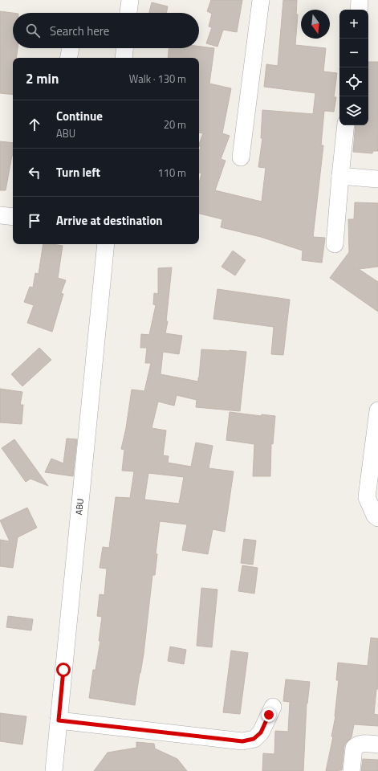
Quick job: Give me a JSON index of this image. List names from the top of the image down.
{
  "streets": {
    "street": ["ABU"]
  },
  "north": "bottom",
  "page": {
    "map_buttons": ["+", "−"],
    "search": "Search here",
    "heading": ["2 min", "Walk · 130 m"],
    "list": [
      ["Continue", "ABU", "20 m"],
      ["Turn left", "110 m"],
      "Arrive at destination"
    ]
  }
}
